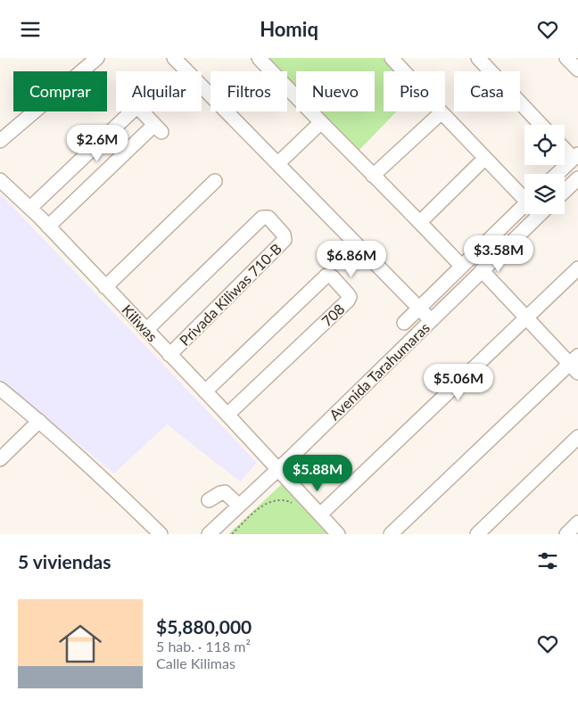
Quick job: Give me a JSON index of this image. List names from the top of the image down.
{
  "streets": {
    "street": [
      "Privada Kiliwas 710-B",
      "708",
      "Kiliwas",
      "Avenida Tarahumaras"
    ]
  },
  "crossings": [
    ["Privada Kiliwas 710-B", "Kiliwas"],
    ["708", "Kiliwas"],
    ["Kiliwas", "Avenida Tarahumaras"]
  ],
  "page": {
    "header": "Homiq",
    "chip": [
      "Comprar",
      "Alquilar",
      "Filtros",
      "Nuevo",
      "Piso",
      "Casa"
    ],
    "price": [
      "$2.6M",
      "$3.58M",
      "$6.86M",
      "$5.06M",
      "$5.88M"
    ],
    "heading": "5 viviendas",
    "list": [
      {
        "name": "$5,880,000",
        "note": "5 hab. · 118 m² · Calle Kilimas"
      }
    ]
  }
}
